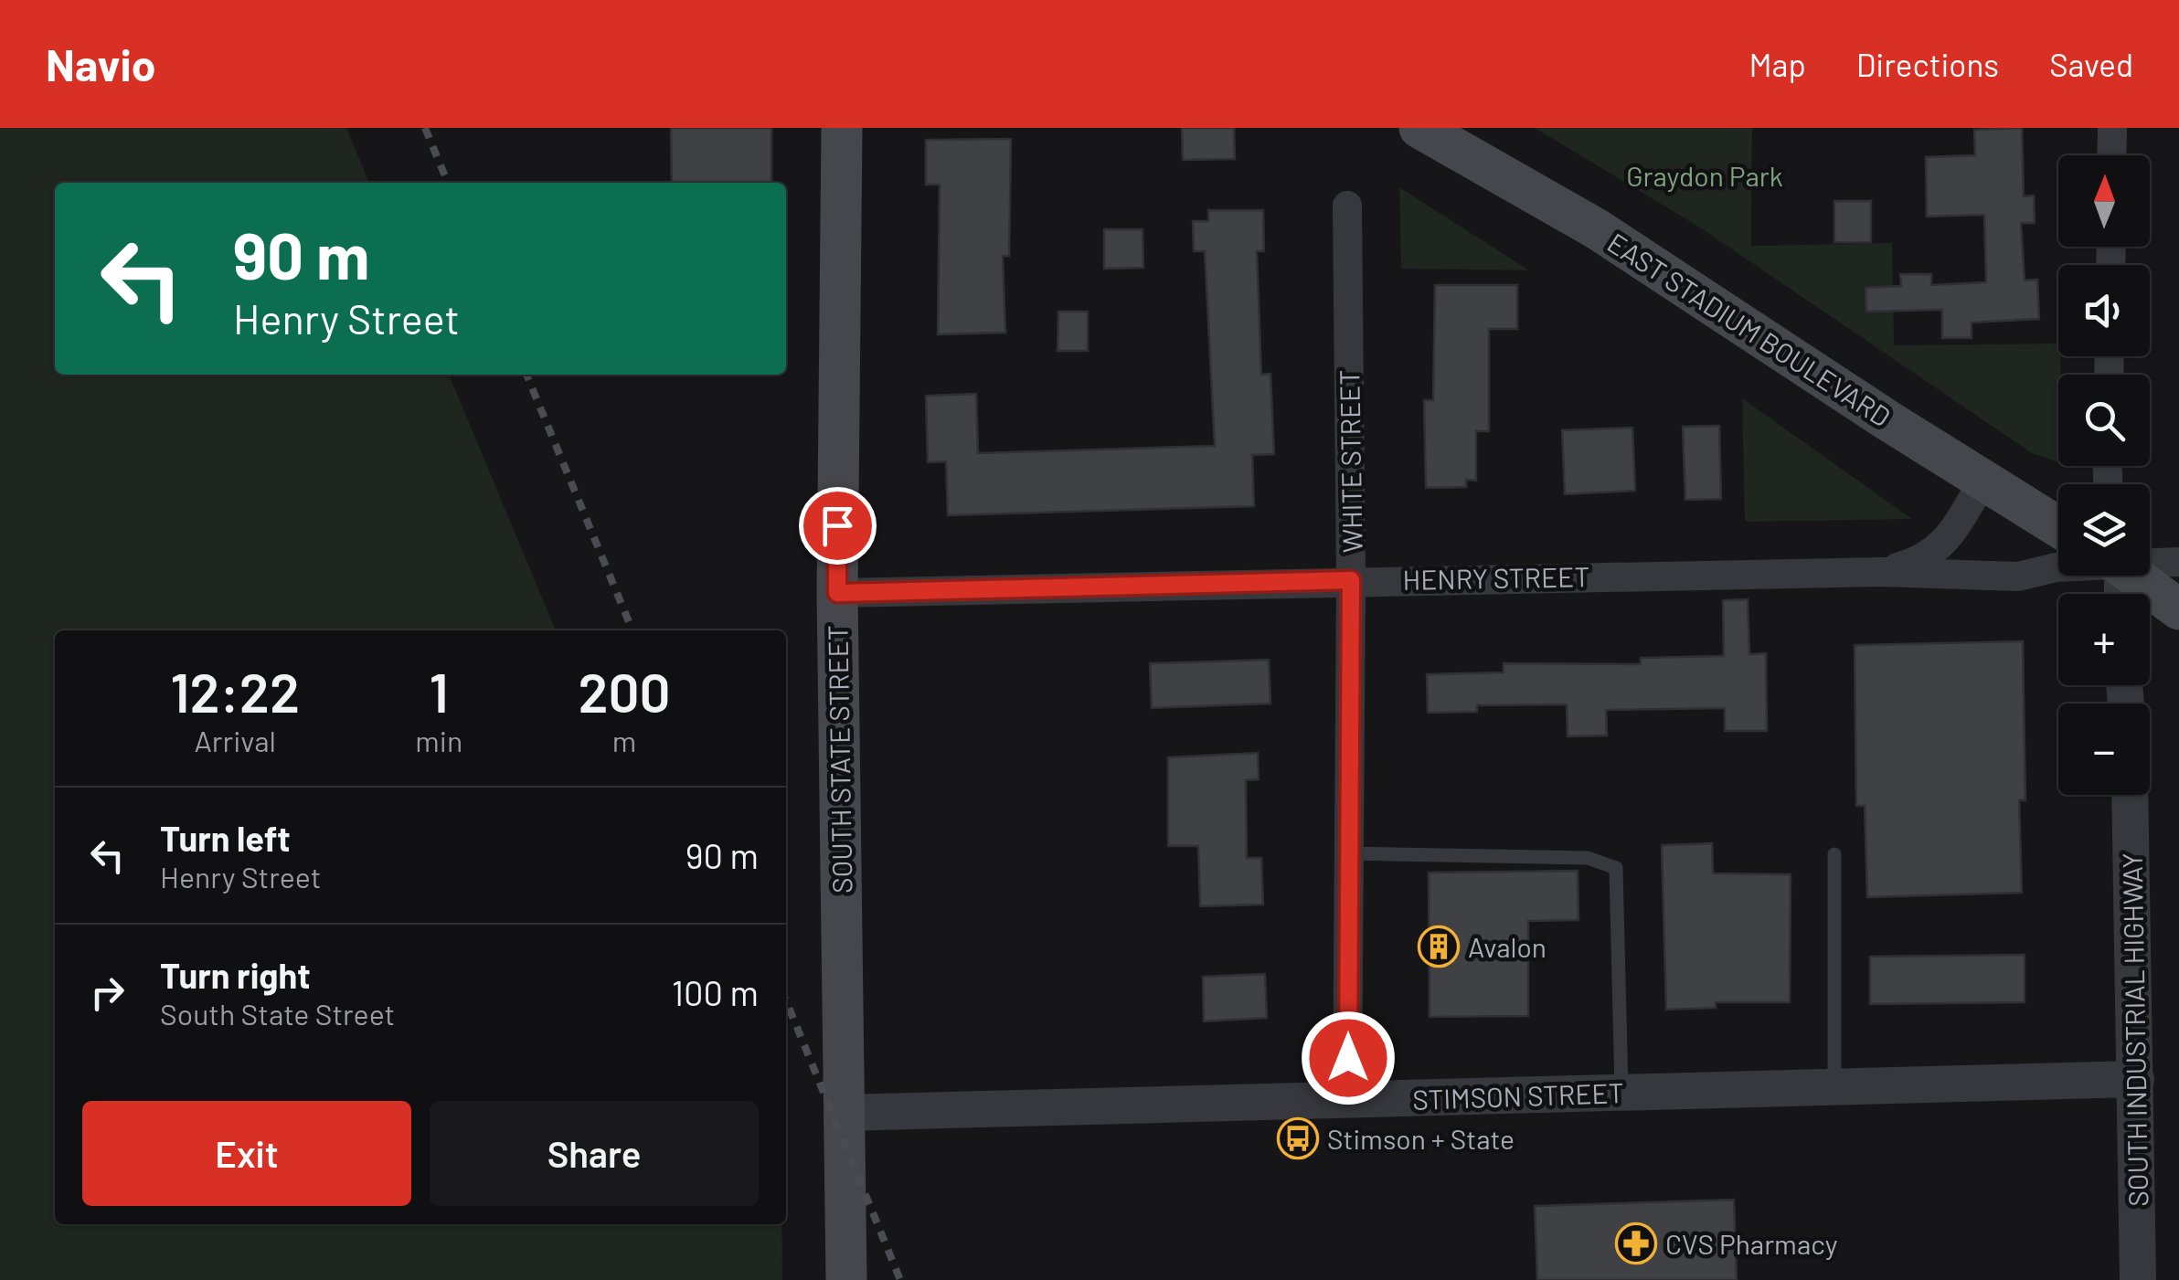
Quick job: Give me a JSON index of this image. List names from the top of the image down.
{
  "streets": {
    "main road": ["EAST STADIUM BOULEVARD", "SOUTH STATE STREET"],
    "street": [
      "WHITE STREET",
      "HENRY STREET",
      "SOUTH INDUSTRIAL HIGHWAY",
      "STIMSON STREET"
    ]
  },
  "crossings": [
    ["EAST STADIUM BOULEVARD", "HENRY STREET"],
    ["WHITE STREET", "HENRY STREET"],
    ["WHITE STREET", "STIMSON STREET"],
    ["HENRY STREET", "SOUTH STATE STREET"],
    ["SOUTH STATE STREET", "STIMSON STREET"],
    ["SOUTH INDUSTRIAL HIGHWAY", "STIMSON STREET"]
  ],
  "parks": ["Graydon Park"],
  "places": {
    "building": ["Avalon"],
    "bus stop": ["Stimson + State"],
    "pharmacy": ["CVS Pharmacy"]
  },
  "north": "top",
  "page": {
    "header": "Navio",
    "nav": ["Map", "Directions", "Saved"],
    "map_buttons": ["+", "−"],
    "turn": ["90 m", "Henry Street"],
    "eta": [
      "12:22",
      "Arrival",
      "1",
      "min",
      "200",
      "m"
    ],
    "list": [
      {
        "name": "Turn left",
        "note": "Henry Street",
        "value": "90 m"
      },
      {
        "name": "Turn right",
        "note": "South State Street",
        "value": "100 m"
      }
    ],
    "buttons": ["Exit", "Share"]
  }
}
